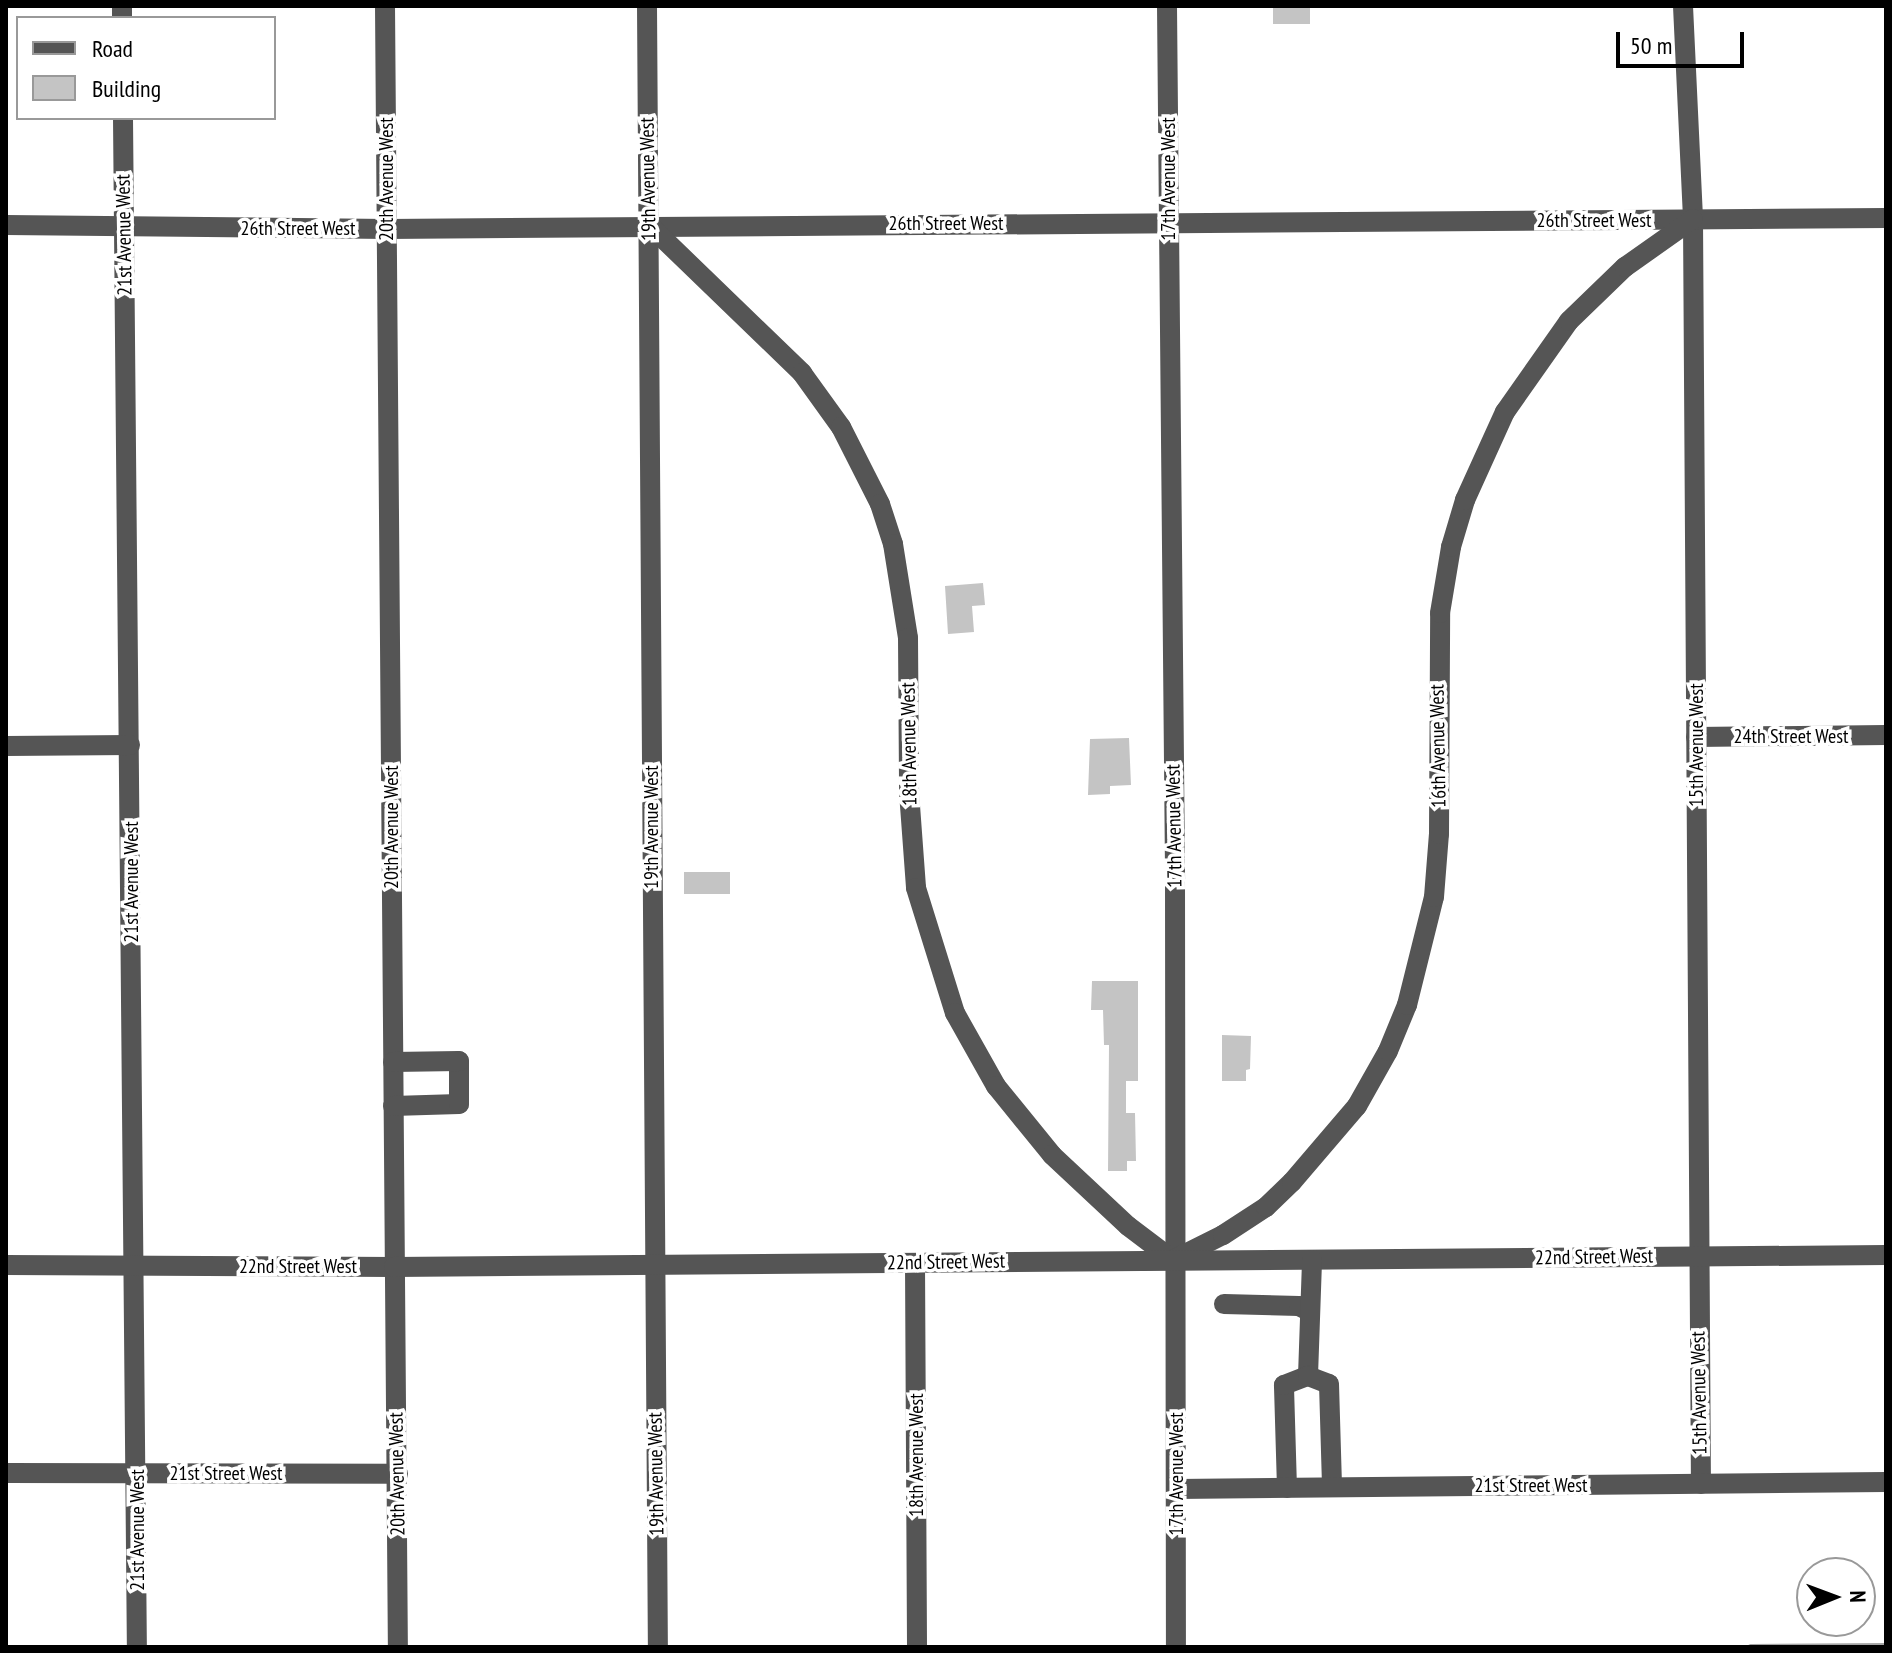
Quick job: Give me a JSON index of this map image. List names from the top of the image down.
{
  "streets": {
    "street": [
      "20th Avenue West",
      "19th Avenue West",
      "17th Avenue West",
      "26th Street West",
      "21st Avenue West",
      "24th Street West",
      "18th Avenue West",
      "15th Avenue West",
      "16th Avenue West",
      "22nd Street West",
      "21st Street West"
    ]
  },
  "crossings": [
    ["20th Avenue West", "26th Street West"],
    ["20th Avenue West", "22nd Street West"],
    ["20th Avenue West", "21st Street West"],
    ["19th Avenue West", "26th Street West"],
    ["19th Avenue West", "18th Avenue West"],
    ["19th Avenue West", "22nd Street West"],
    ["17th Avenue West", "26th Street West"],
    ["17th Avenue West", "18th Avenue West"],
    ["17th Avenue West", "16th Avenue West"],
    ["17th Avenue West", "22nd Street West"],
    ["17th Avenue West", "21st Street West"],
    ["26th Street West", "21st Avenue West"],
    ["26th Street West", "18th Avenue West"],
    ["26th Street West", "15th Avenue West"],
    ["26th Street West", "16th Avenue West"],
    ["21st Avenue West", "22nd Street West"],
    ["21st Avenue West", "21st Street West"],
    ["24th Street West", "15th Avenue West"],
    ["18th Avenue West", "16th Avenue West"],
    ["18th Avenue West", "22nd Street West"],
    ["15th Avenue West", "16th Avenue West"],
    ["15th Avenue West", "22nd Street West"],
    ["15th Avenue West", "21st Street West"],
    ["16th Avenue West", "22nd Street West"]
  ],
  "legend": ["Road", "Building"],
  "scale_bar": "50 m",
  "north": "right"
}
